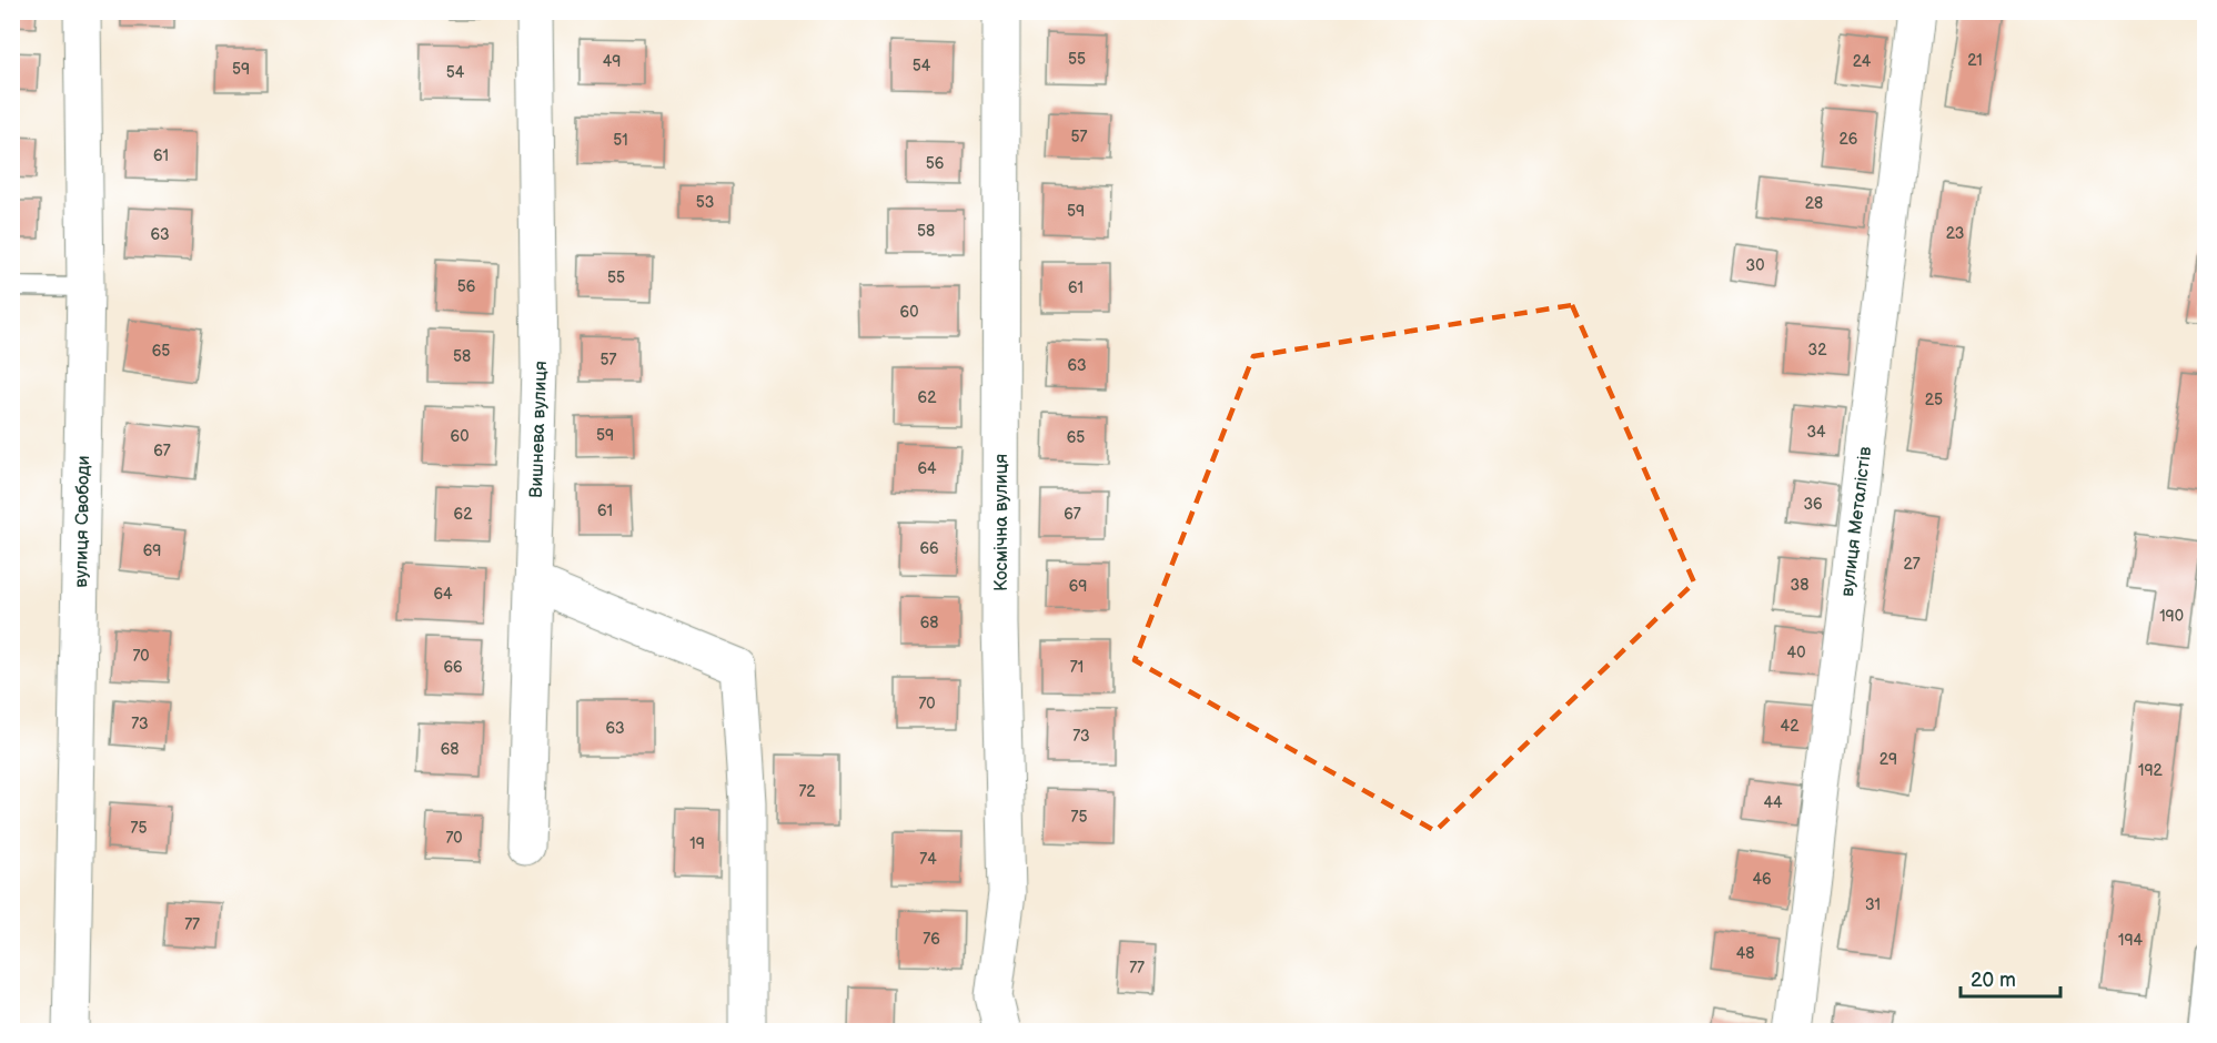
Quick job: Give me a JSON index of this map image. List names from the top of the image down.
{
  "streets": {
    "street": [
      "Вишнева вулиця",
      "вулиця Свободи",
      "вулиця Металістів",
      "Космічна вулиця"
    ]
  },
  "house_numbers": [
    "55",
    "21",
    "49",
    "24",
    "54",
    "59",
    "54",
    "57",
    "26",
    "51",
    "61",
    "56",
    "53",
    "28",
    "59",
    "58",
    "23",
    "63",
    "30",
    "55",
    "56",
    "61",
    "60",
    "32",
    "65",
    "58",
    "57",
    "63",
    "62",
    "25",
    "34",
    "59",
    "60",
    "65",
    "67",
    "64",
    "36",
    "61",
    "62",
    "67",
    "66",
    "69",
    "27",
    "38",
    "69",
    "64",
    "190",
    "68",
    "40",
    "70",
    "66",
    "71",
    "70",
    "73",
    "42",
    "63",
    "73",
    "68",
    "29",
    "192",
    "72",
    "44",
    "75",
    "75",
    "70",
    "19",
    "74",
    "46",
    "31",
    "77",
    "76",
    "194",
    "48",
    "77"
  ],
  "scale_bar": "20 m"
}
